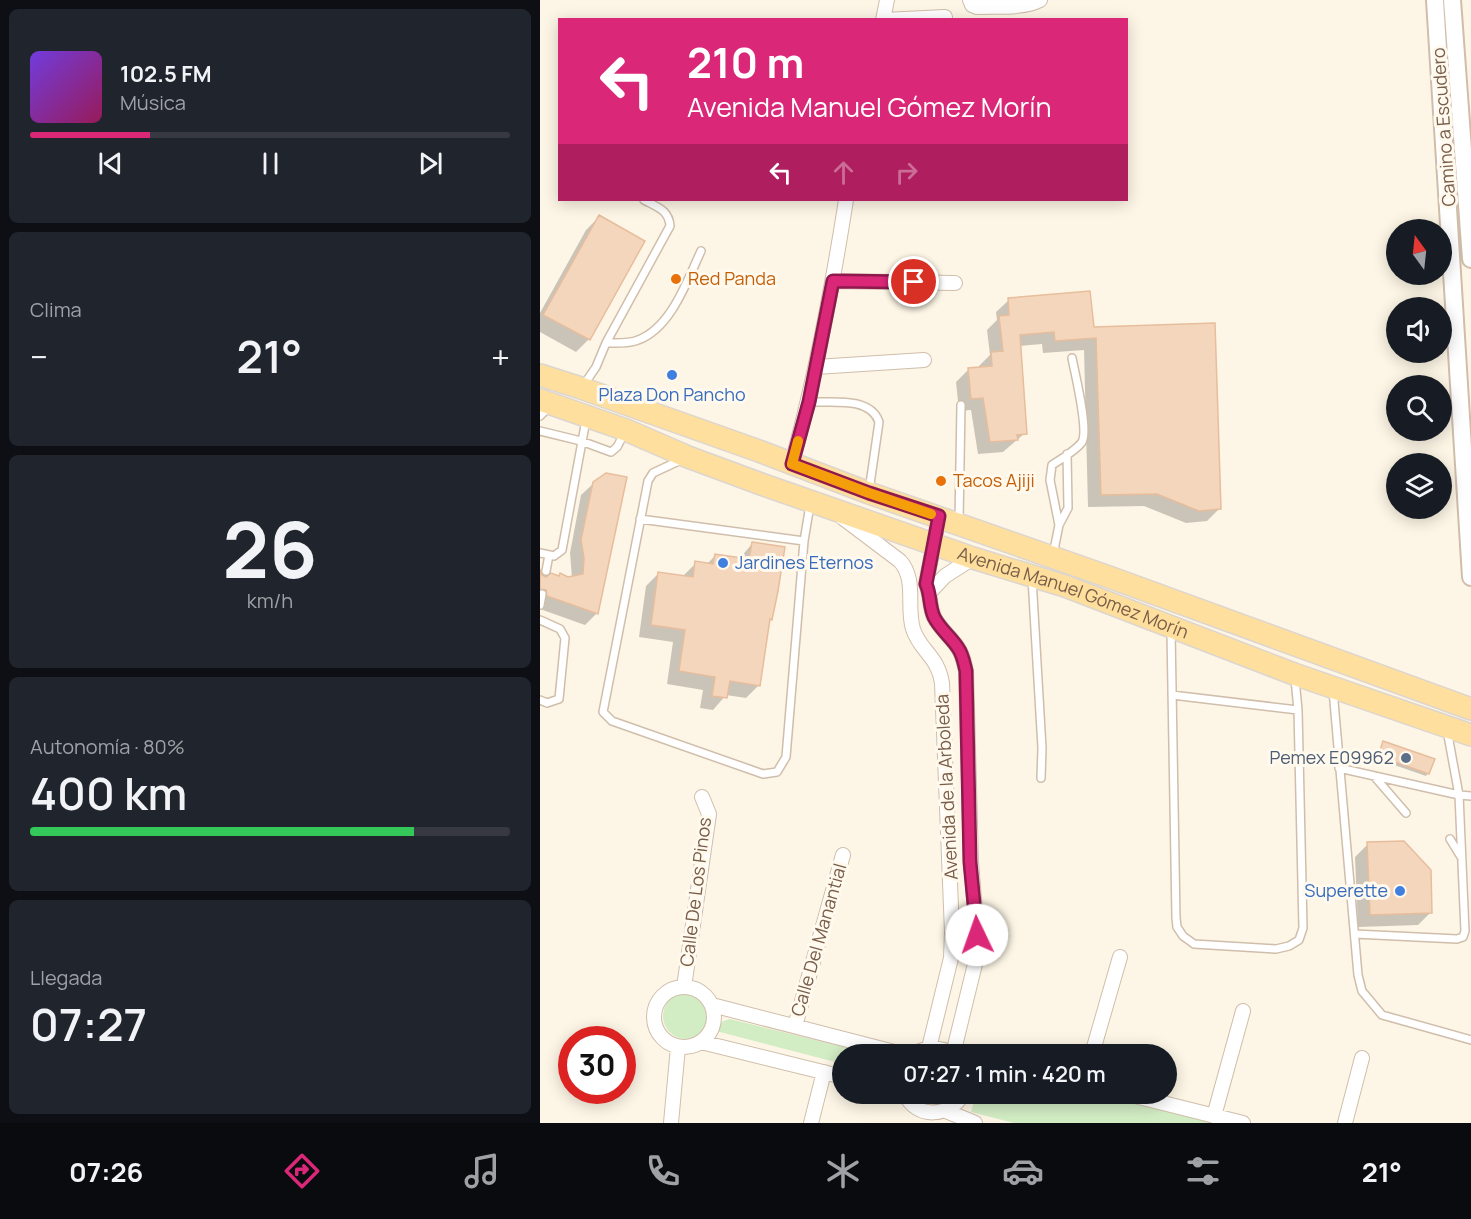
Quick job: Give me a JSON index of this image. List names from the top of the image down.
{
  "streets": {
    "main road": ["Avenida Manuel Gómez Morín"],
    "street": [
      "Camino a Escudero",
      "Avenida de la Arboleda",
      "Calle De Los Pinos",
      "Calle Del Manantial"
    ]
  },
  "crossings": [
    ["Avenida Manuel Gómez Morín", "Avenida de la Arboleda"]
  ],
  "places": [
    "Red Panda",
    "Plaza Don Pancho",
    "Tacos Ajiji",
    "Jardines Eternos",
    "Pemex E09962",
    "Superette"
  ],
  "north": "top",
  "page": {
    "turn": ["210 m", "Avenida Manuel Gómez Morín"],
    "song": ["102.5 FM", "Música"],
    "tile": [
      "Clima",
      ["26", "km/h"],
      ["Autonomía · 80%", "400 km"],
      ["Llegada", "07:27"]
    ],
    "heat": ["−", "21°", "+"],
    "limit": "30",
    "trip": "07:27 · 1 min · 420 m",
    "tabs": ["07:26", "21°"]
  }
}
